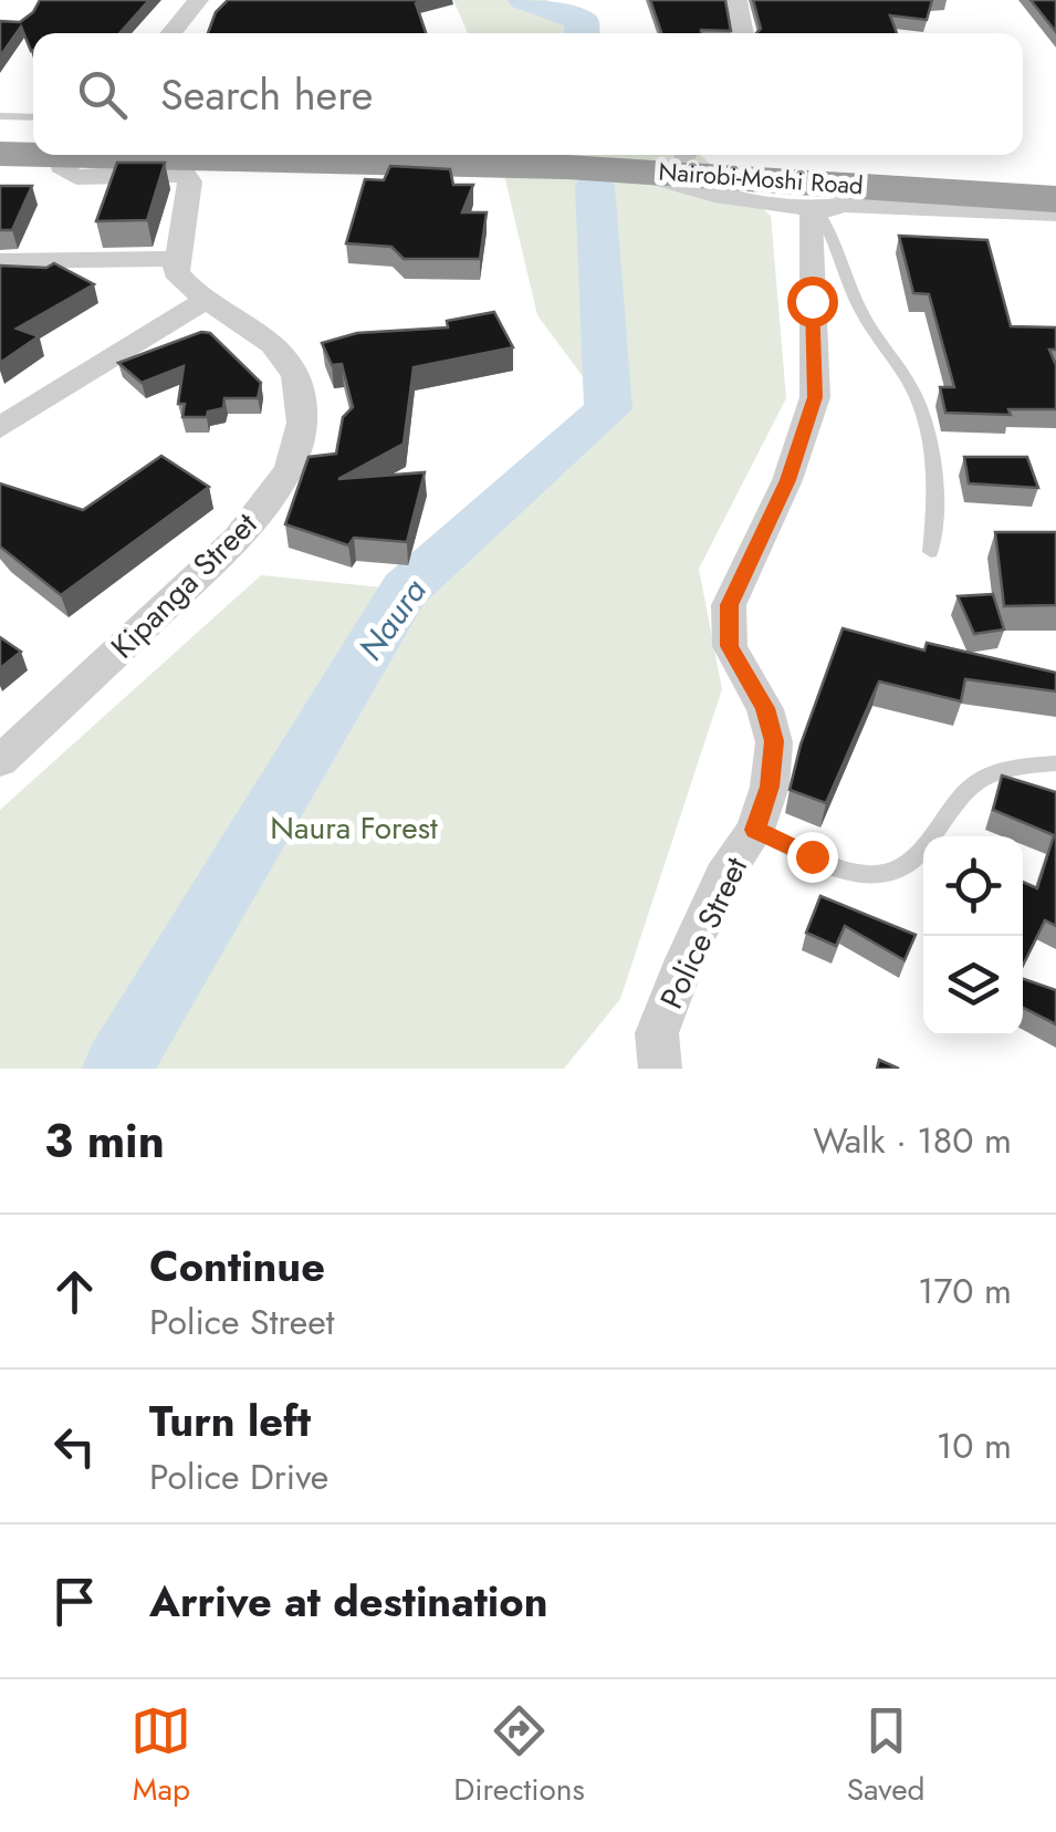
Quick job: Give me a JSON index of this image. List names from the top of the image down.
{
  "streets": {
    "highway": ["Nairobi-Moshi Road"],
    "street": ["Kipanga Street", "Police Street"]
  },
  "water": ["Naura"],
  "parks": ["Naura Forest"],
  "page": {
    "search": "Search here",
    "heading": ["3 min", "Walk · 180 m"],
    "list": [
      ["Continue", "Police Street", "170 m"],
      ["Turn left", "Police Drive", "10 m"],
      "Arrive at destination"
    ],
    "nav": ["Map", "Directions", "Saved"]
  }
}
